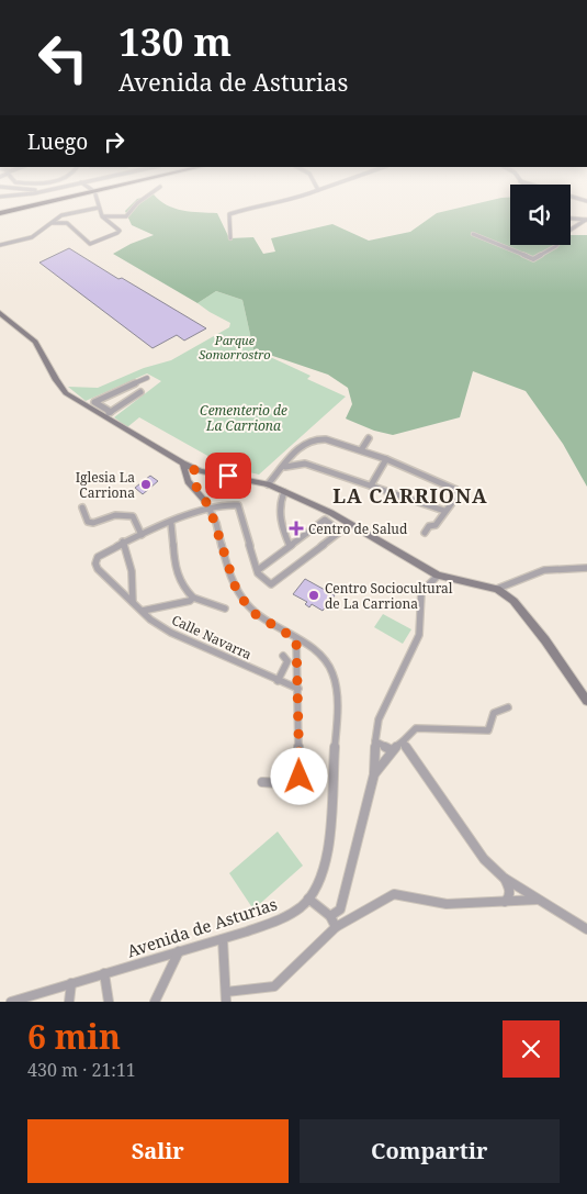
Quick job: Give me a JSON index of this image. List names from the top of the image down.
{
  "streets": {
    "main road": ["Avenida de Asturias"],
    "street": ["Calle Navarra"]
  },
  "districts": ["LA CARRIONA"],
  "parks": ["Parque Somorrostro", "Cementerio de La Carriona"],
  "places": {
    "other": ["Iglesia La Carriona", "Centro Sociocultural de La Carriona"],
    "health": ["Centro de Salud"]
  },
  "page": {
    "turn": ["130 m", "Avenida de Asturias"],
    "then": "Luego",
    "heading": ["6 min", "430 m · 21:11"],
    "buttons": ["Salir", "Compartir"]
  }
}
